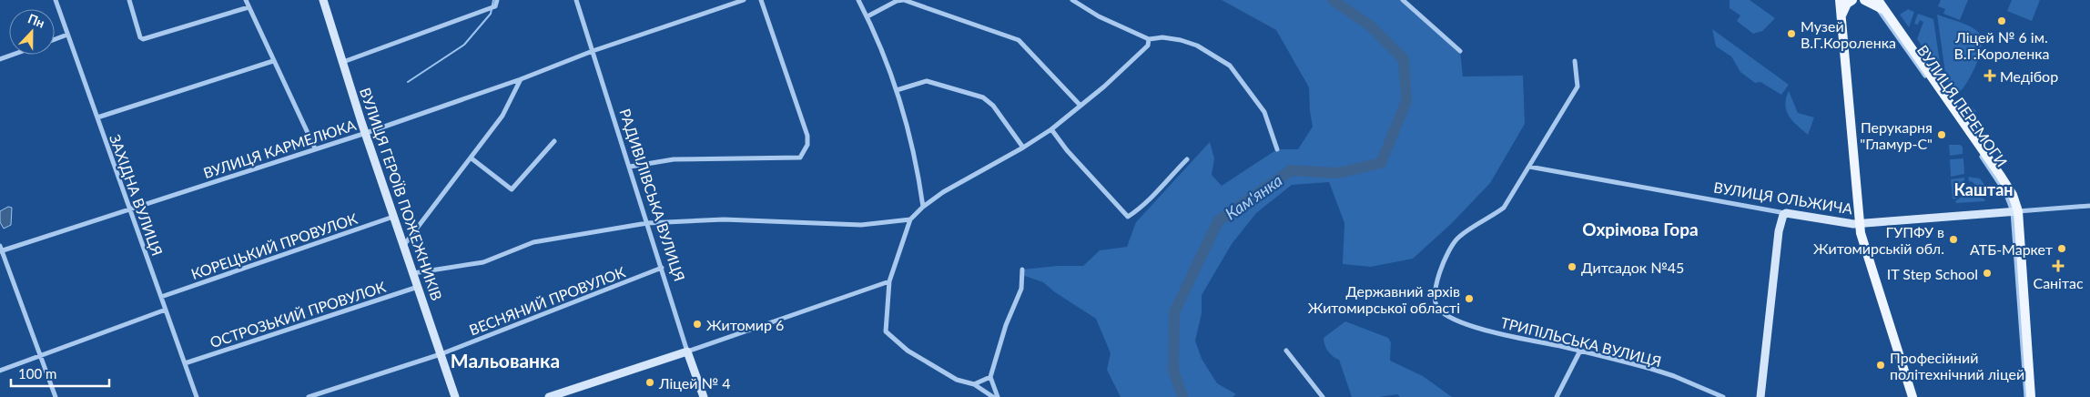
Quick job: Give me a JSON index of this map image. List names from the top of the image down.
{
  "streets": {
    "main road": ["ВУЛИЦЯ ПЕРЕМОГИ"],
    "street": [
      "ВУЛИЦЯ КАРМЕЛЮКА",
      "ВУЛИЦЯ ГЕРОЇВ ПОЖЕЖНИКІВ",
      "ЗАХІДНА ВУЛИЦЯ",
      "РАДИВІЛІВСЬКА ВУЛИЦЯ",
      "ВУЛИЦЯ ОЛЬЖИЧА",
      "КОРЕЦЬКИЙ ПРОВУЛОК",
      "ВЕСНЯНИЙ ПРОВУЛОК",
      "ОСТРОЗЬКИЙ ПРОВУЛОК",
      "ТРИПІЛЬСЬКА ВУЛИЦЯ"
    ]
  },
  "crossings": [
    ["ВУЛИЦЯ ПЕРЕМОГИ", "ВУЛИЦЯ ОЛЬЖИЧА"],
    ["ВУЛИЦЯ КАРМЕЛЮКА", "ВУЛИЦЯ ГЕРОЇВ ПОЖЕЖНИКІВ"],
    ["ВУЛИЦЯ КАРМЕЛЮКА", "ЗАХІДНА ВУЛИЦЯ"],
    ["ВУЛИЦЯ КАРМЕЛЮКА", "РАДИВІЛІВСЬКА ВУЛИЦЯ"],
    ["ВУЛИЦЯ ГЕРОЇВ ПОЖЕЖНИКІВ", "КОРЕЦЬКИЙ ПРОВУЛОК"],
    ["ВУЛИЦЯ ГЕРОЇВ ПОЖЕЖНИКІВ", "ВЕСНЯНИЙ ПРОВУЛОК"],
    ["ВУЛИЦЯ ГЕРОЇВ ПОЖЕЖНИКІВ", "ОСТРОЗЬКИЙ ПРОВУЛОК"],
    ["ЗАХІДНА ВУЛИЦЯ", "КОРЕЦЬКИЙ ПРОВУЛОК"],
    ["ЗАХІДНА ВУЛИЦЯ", "ОСТРОЗЬКИЙ ПРОВУЛОК"],
    ["РАДИВІЛІВСЬКА ВУЛИЦЯ", "ВЕСНЯНИЙ ПРОВУЛОК"],
    ["ВУЛИЦЯ ОЛЬЖИЧА", "ТРИПІЛЬСЬКА ВУЛИЦЯ"]
  ],
  "districts": ["Каштан", "Охрімова Гора", "Мальованка"],
  "water": ["Кам'янка"],
  "places": {
    "other": [
      "Ліцей № 6 ім. В.Г.Короленка",
      "Музей В.Г.Короленка",
      "Перукарня \"Гламур-С\"",
      "ГУПФУ в Житомирській обл.",
      "АТБ-Маркет",
      "Дитсадок №45",
      "IT Step School",
      "Державний архів Житомирської області",
      "Житомир 6",
      "Професійний політехнічний ліцей",
      "Ліцей № 4"
    ],
    "health": ["Медібор", "Санітас"]
  },
  "scale_bar": "100 m",
  "north": "top"
}
